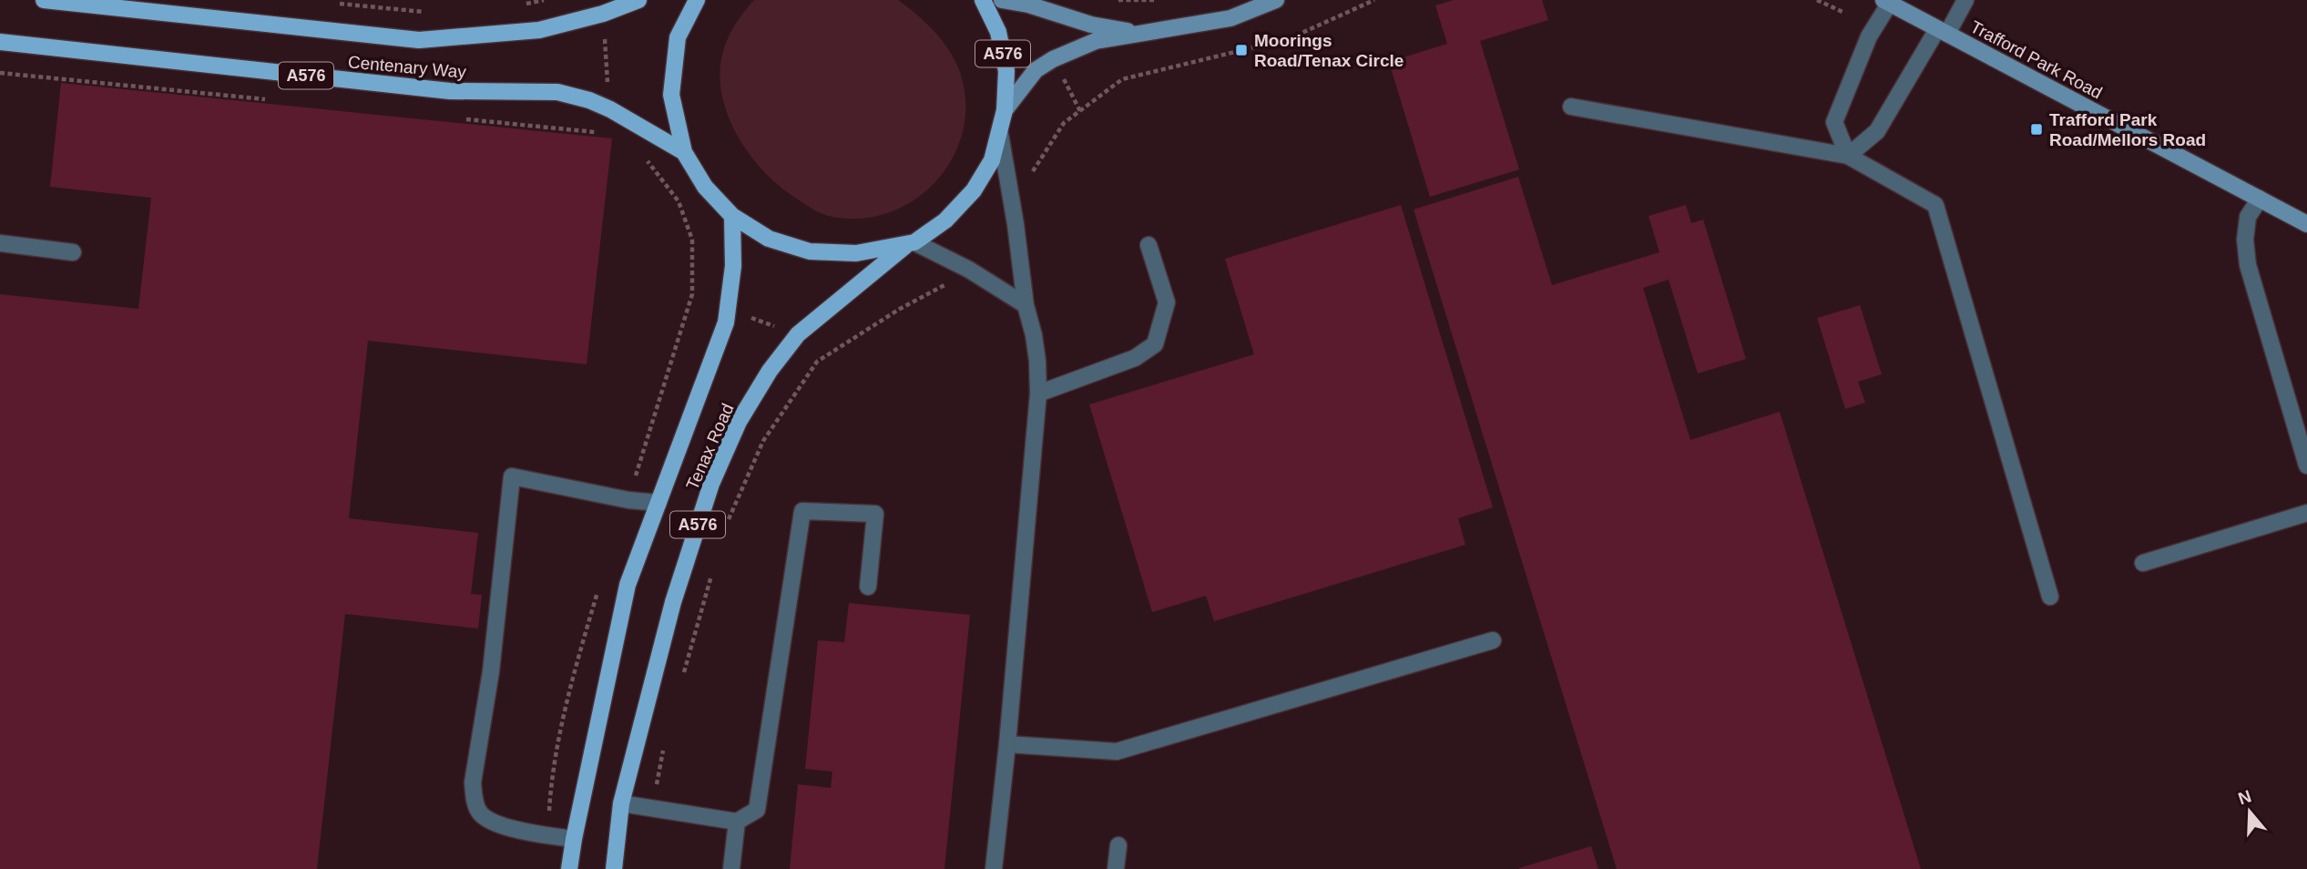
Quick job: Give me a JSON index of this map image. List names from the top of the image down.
{
  "streets": {
    "main road": ["A576", "Centenary Way", "Tenax Road"],
    "street": ["Trafford Park Road"]
  },
  "crossings": [
    ["A576", "Centenary Way"],
    ["A576", "Tenax Road"]
  ],
  "places": {
    "transit": ["Moorings Road/Tenax Circle", "Trafford Park Road/Mellors Road"]
  },
  "north": "top"
}
